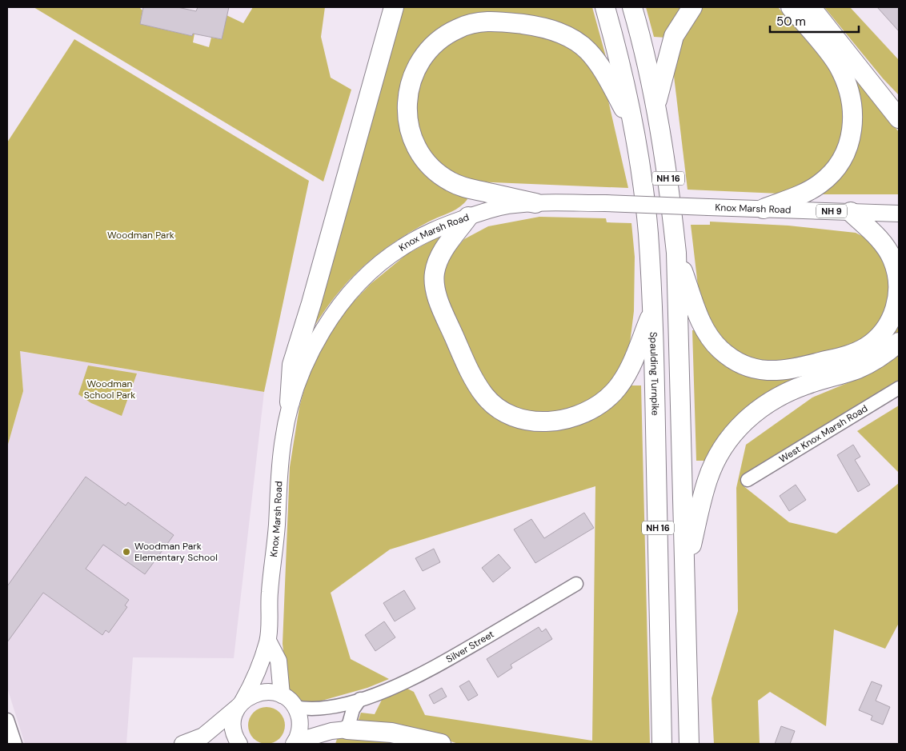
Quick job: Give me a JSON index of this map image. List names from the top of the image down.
{
  "streets": {
    "highway": ["NH 16", "Spaulding Turnpike"],
    "main road": ["Knox Marsh Road", "NH 9"],
    "street": ["West Knox Marsh Road", "Silver Street"]
  },
  "crossings": [
    ["Knox Marsh Road", "NH 9"]
  ],
  "parks": ["Woodman Park", "Woodman School Park"],
  "places": ["Woodman Park Elementary School"],
  "scale_bar": "50 m"
}
